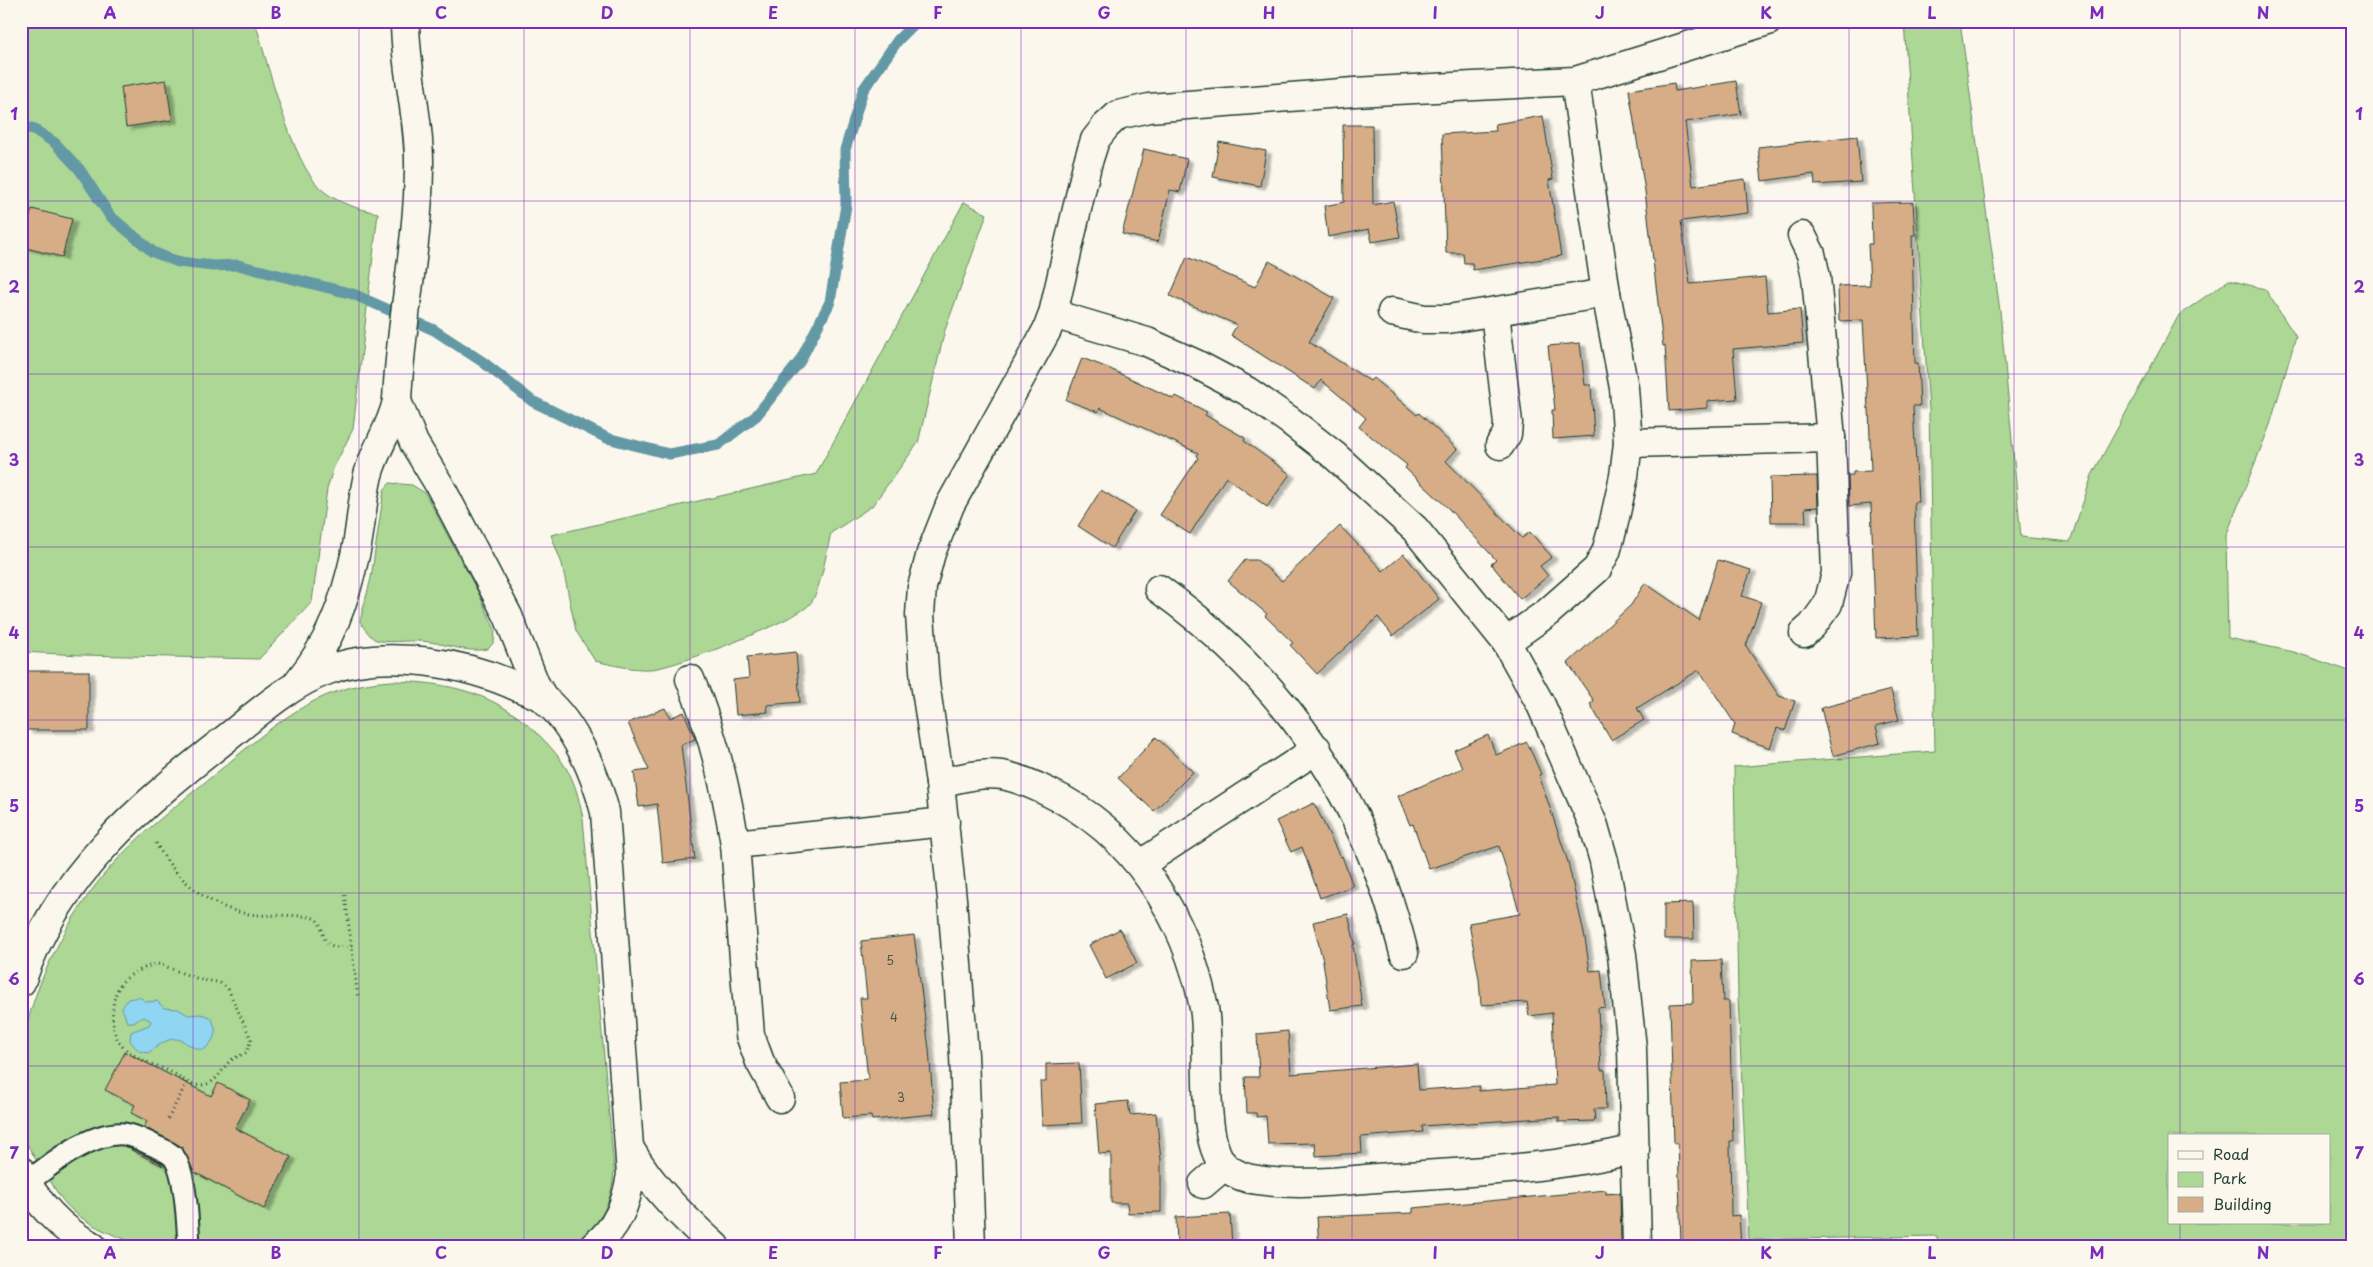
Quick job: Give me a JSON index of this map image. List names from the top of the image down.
{
  "house_numbers": ["5", "4", "3"],
  "legend": ["Road", "Park", "Building"],
  "grid": {
    "columns": [
      "A",
      "B",
      "C",
      "D",
      "E",
      "F",
      "G",
      "H",
      "I",
      "J",
      "K",
      "L",
      "M",
      "N"
    ],
    "rows": [
      "1",
      "2",
      "3",
      "4",
      "5",
      "6",
      "7"
    ]
  }
}
